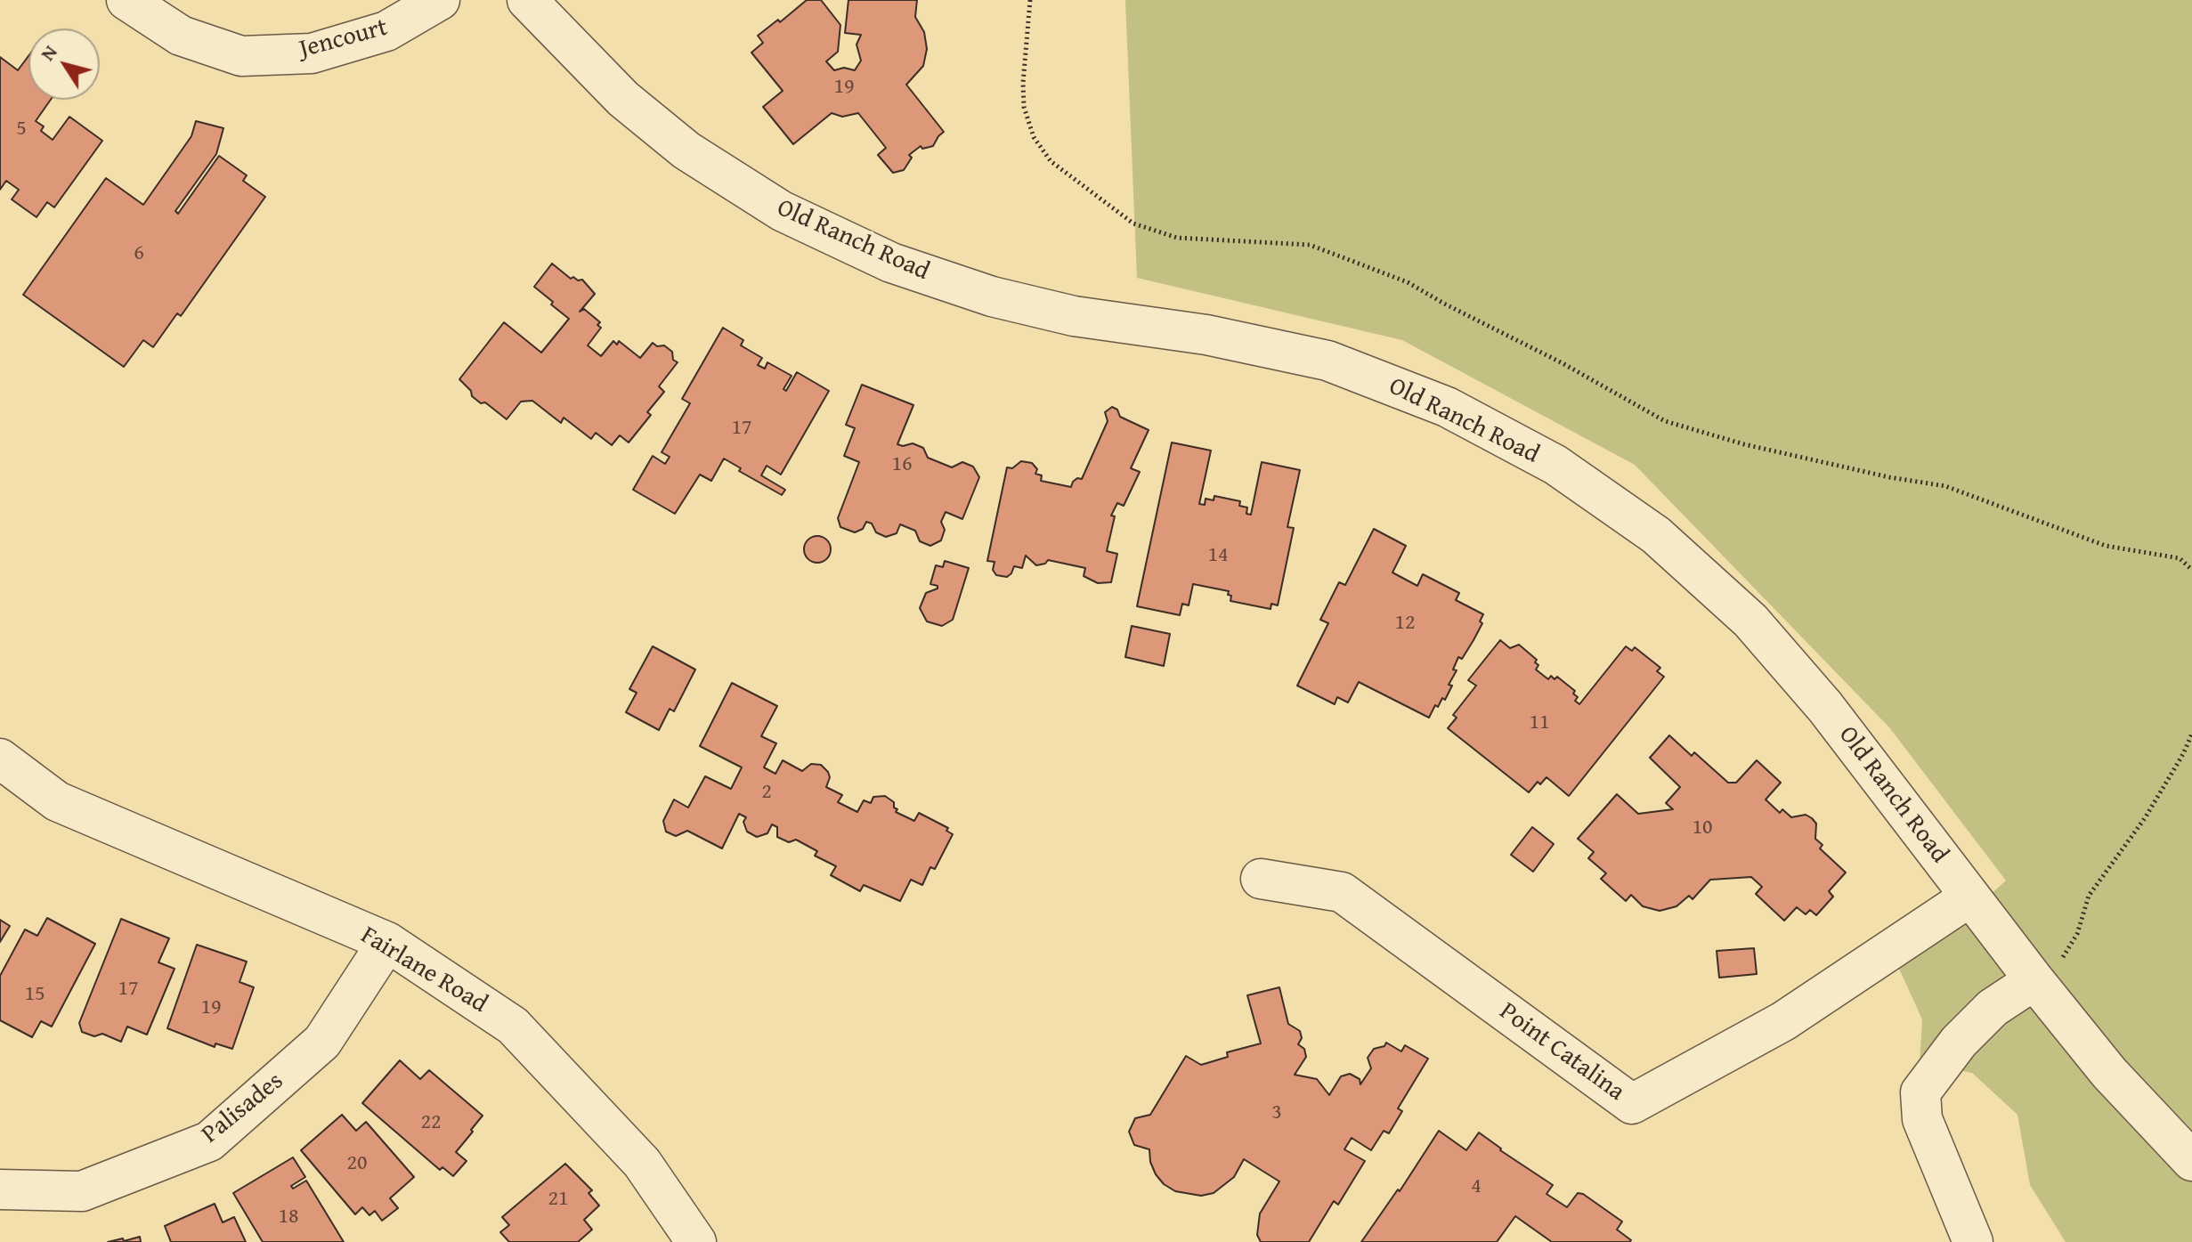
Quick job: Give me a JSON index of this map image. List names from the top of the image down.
{
  "streets": {
    "street": [
      "Jencourt",
      "Old Ranch Road",
      "Fairlane Road",
      "Point Catalina",
      "Palisades"
    ]
  },
  "crossings": [
    ["Old Ranch Road", "Point Catalina"],
    ["Fairlane Road", "Palisades"]
  ],
  "house_numbers": [
    "19",
    "5",
    "6",
    "17",
    "16",
    "14",
    "12",
    "11",
    "2",
    "10",
    "17",
    "15",
    "19",
    "3",
    "22",
    "20",
    "4",
    "21",
    "18"
  ],
  "north": "top left"
}
